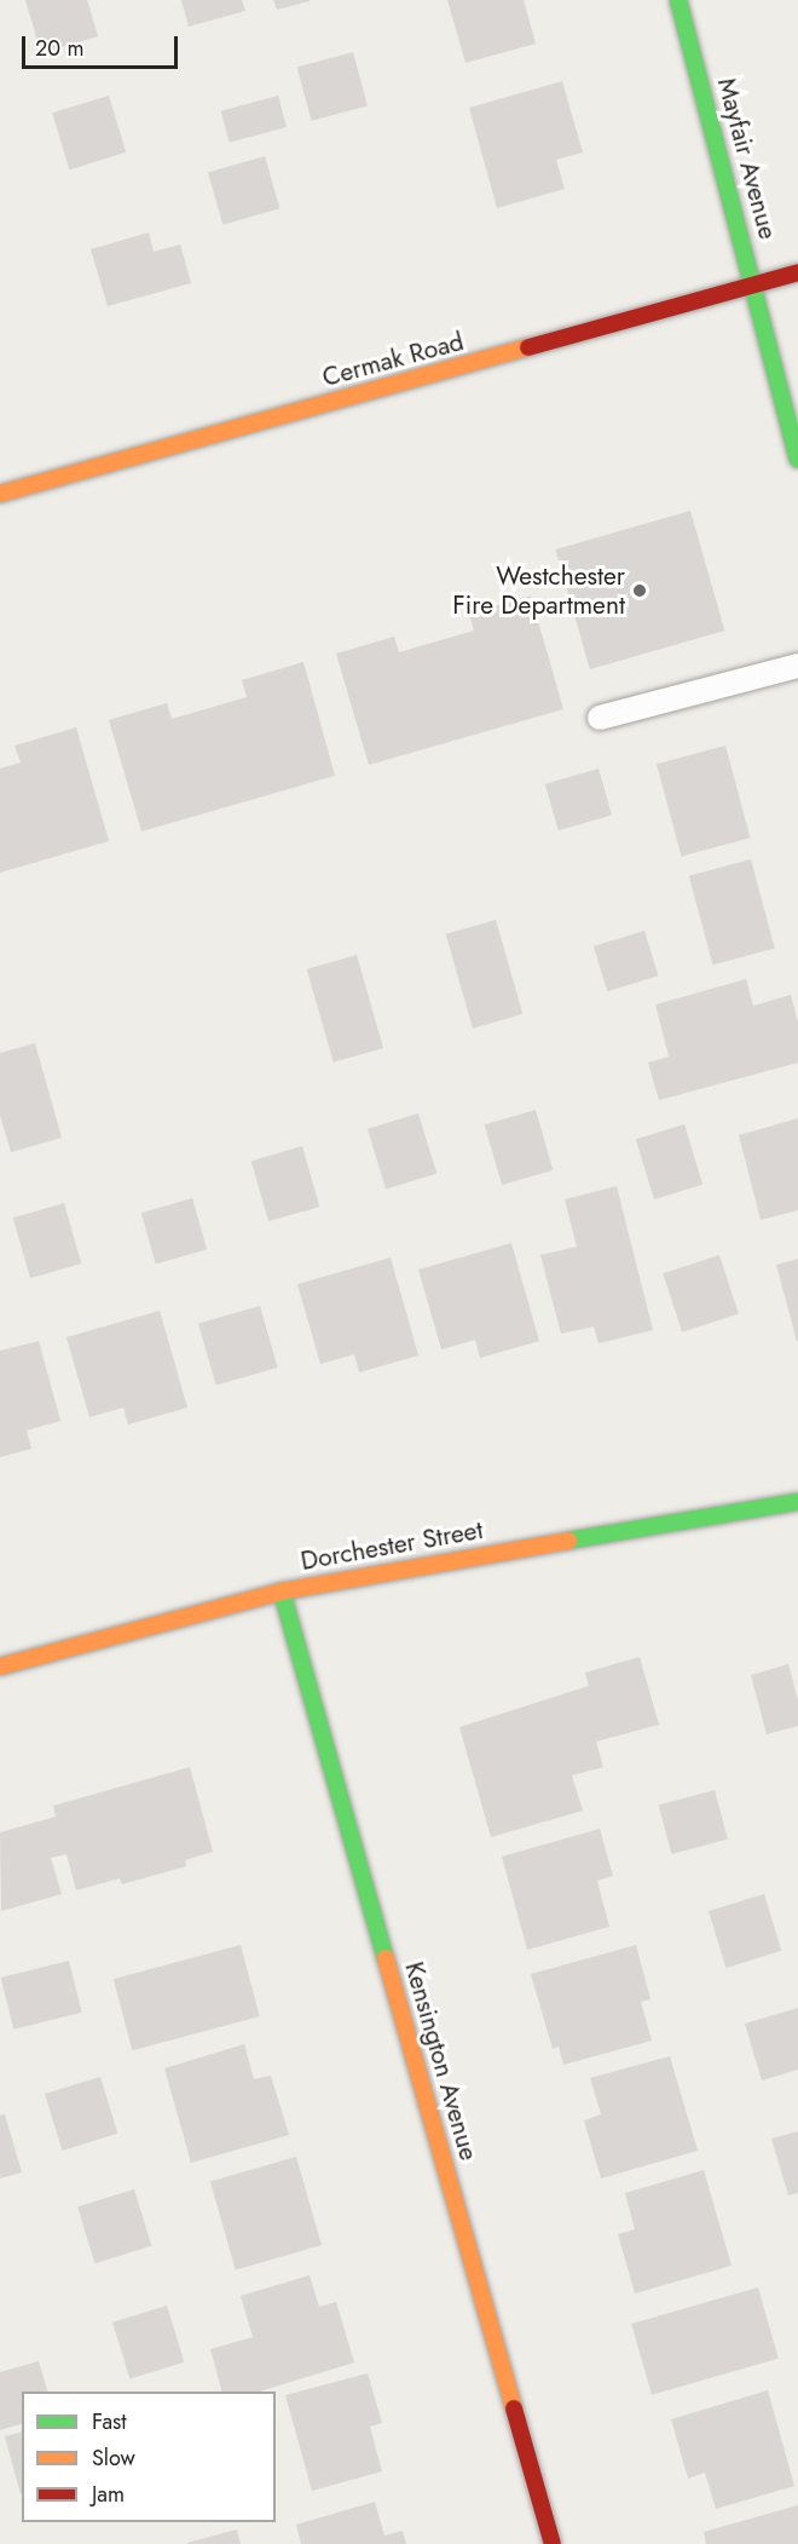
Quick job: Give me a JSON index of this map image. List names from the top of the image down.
{
  "streets": {
    "street": [
      "Mayfair Avenue",
      "Cermak Road",
      "Dorchester Street",
      "Kensington Avenue"
    ]
  },
  "crossings": [
    ["Mayfair Avenue", "Cermak Road"],
    ["Dorchester Street", "Kensington Avenue"]
  ],
  "places": ["Westchester Fire Department"],
  "legend": ["Fast", "Slow", "Jam"],
  "scale_bar": "20 m"
}
